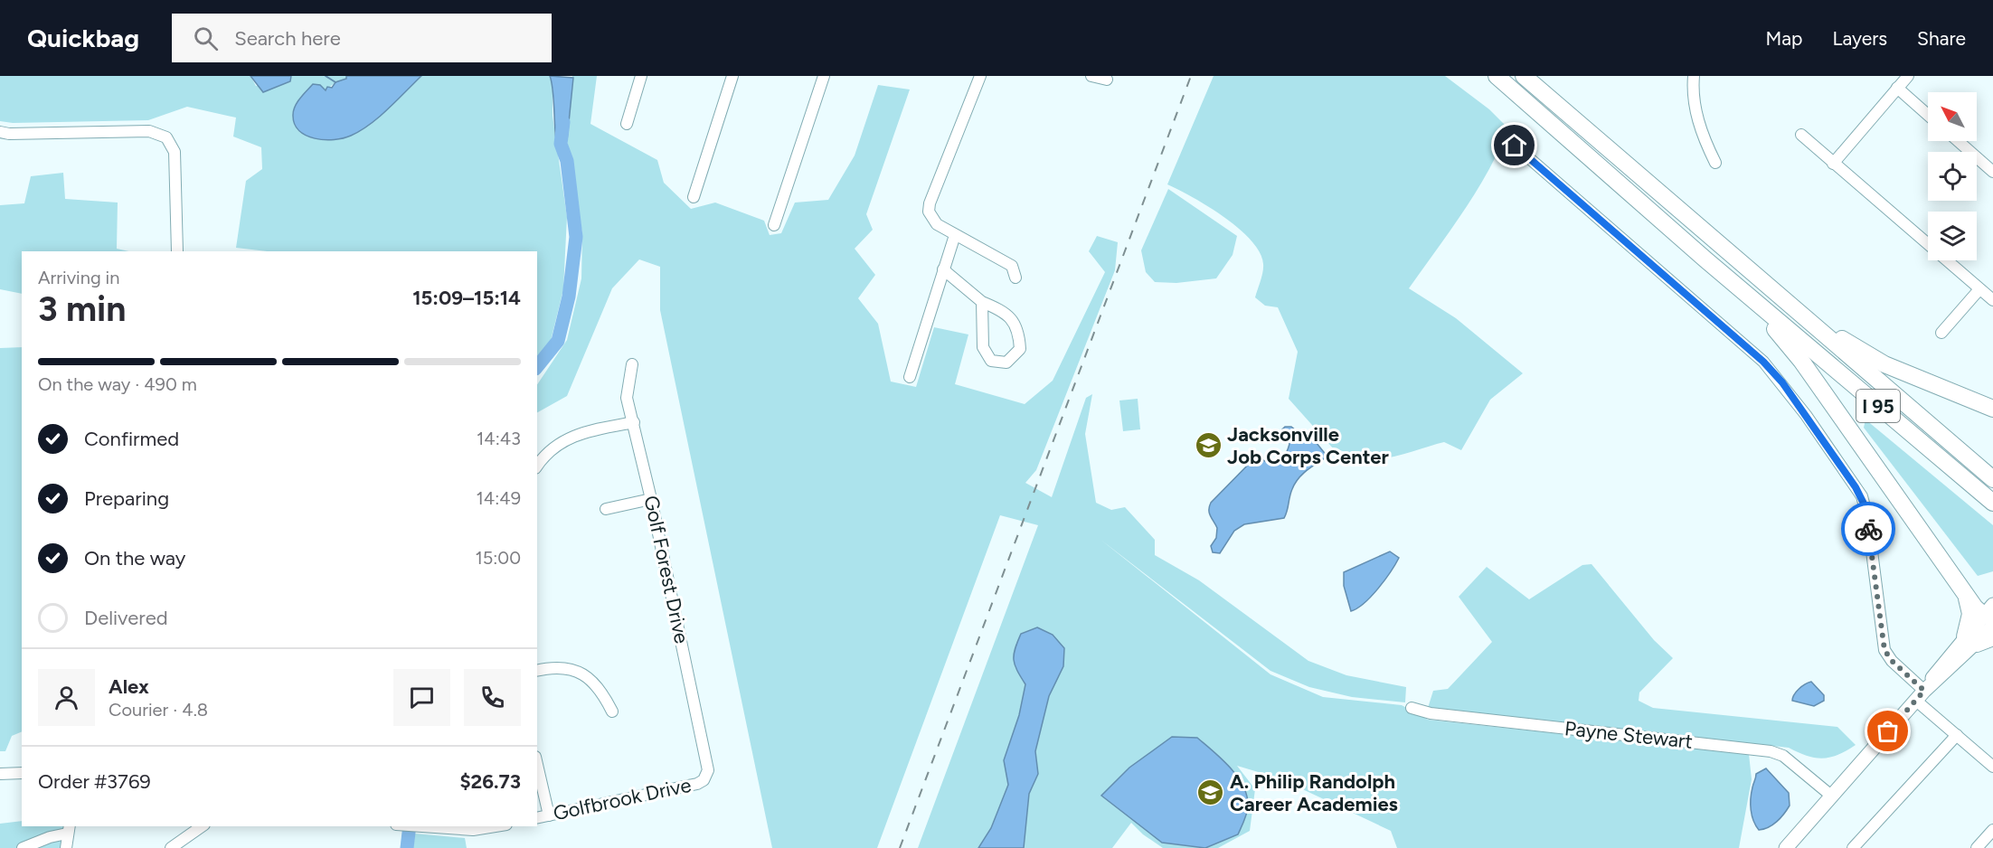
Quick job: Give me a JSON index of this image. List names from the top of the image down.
{
  "streets": {
    "highway": ["I 95"],
    "street": ["Golf Forest Drive", "Payne Stewart", "Golfbrook Drive"]
  },
  "crossings": [
    ["Golf Forest Drive", "Golfbrook Drive"]
  ],
  "places": {
    "school or university": ["Jacksonville Job Corps Center", "A. Philip Randolph Career Academies"]
  },
  "north": "top left",
  "page": {
    "header": "Quickbag",
    "search": "Search here",
    "nav": ["Map", "Layers", "Share"],
    "heading": ["3 min", "Arriving in", "15:09–15:14"],
    "panel": [
      "Alex",
      "Courier · 4.8",
      "Order #3769",
      "$26.73"
    ],
    "bar": "On the way · 490 m",
    "list": [
      ["Confirmed", "14:43"],
      ["Preparing", "14:49"],
      ["On the way", "15:00"],
      "Delivered"
    ]
  }
}
